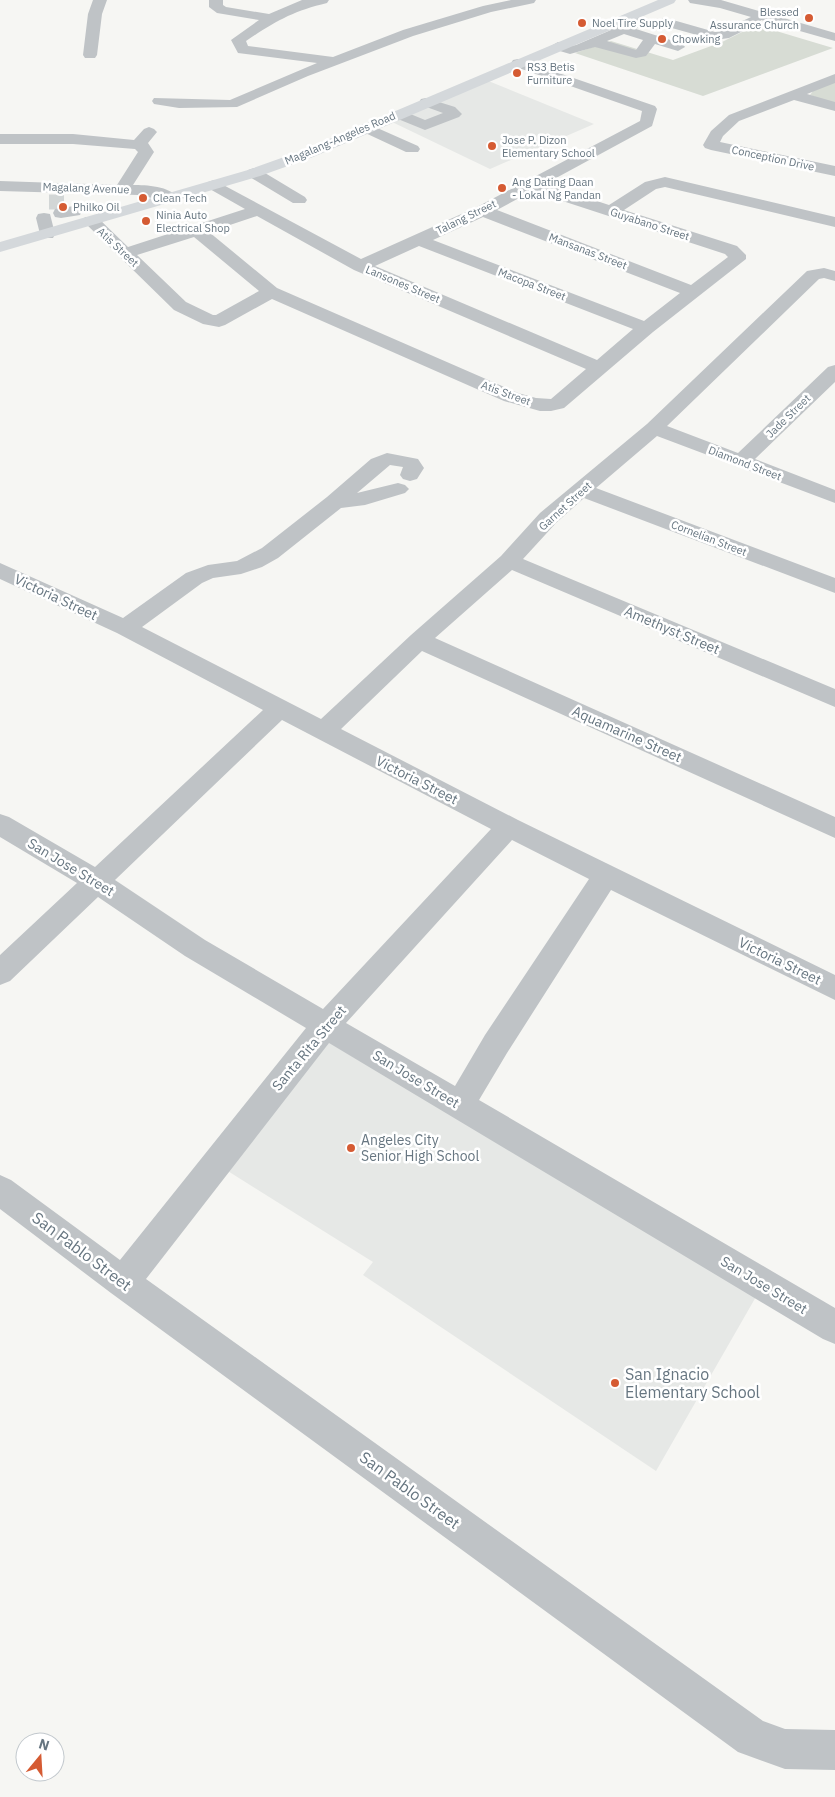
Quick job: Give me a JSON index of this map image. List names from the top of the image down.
{
  "streets": {
    "main road": ["Magalang-Angeles Road"],
    "street": [
      "Conception Drive",
      "Magalang Avenue",
      "Talang Street",
      "Guyabano Street",
      "Atis Street",
      "Mansanas Street",
      "Lansones Street",
      "Macopa Street",
      "Jade Street",
      "Diamond Street",
      "Garnet Street",
      "Cornelian Street",
      "Victoria Street",
      "Amethyst Street",
      "Aquamarine Street",
      "San Jose Street",
      "Santa Rita Street",
      "San Pablo Street"
    ]
  },
  "crossings": [
    ["Magalang-Angeles Road", "Magalang Avenue"],
    ["Magalang-Angeles Road", "Talang Street"],
    ["Magalang-Angeles Road", "Lansones Street"],
    ["Talang Street", "Guyabano Street"],
    ["Talang Street", "Mansanas Street"],
    ["Talang Street", "Lansones Street"],
    ["Talang Street", "Macopa Street"],
    ["Guyabano Street", "Atis Street"],
    ["Atis Street", "Mansanas Street"],
    ["Atis Street", "Lansones Street"],
    ["Atis Street", "Macopa Street"],
    ["Jade Street", "Diamond Street"],
    ["Diamond Street", "Garnet Street"],
    ["Garnet Street", "Cornelian Street"],
    ["Garnet Street", "Victoria Street"],
    ["Garnet Street", "Amethyst Street"],
    ["Garnet Street", "Aquamarine Street"],
    ["Victoria Street", "Santa Rita Street"],
    ["San Jose Street", "Santa Rita Street"],
    ["Santa Rita Street", "San Pablo Street"]
  ],
  "places": [
    "Blessed Assurance Church",
    "Noel Tire Supply",
    "Chowking",
    "RS3 Betis Furniture",
    "Jose P. Dizon Elementary School",
    "Ang Dating Daan - Lokal Ng Pandan",
    "Clean Tech",
    "Philko Oil",
    "Ninia Auto Electrical Shop",
    "Angeles City Senior High School",
    "San Ignacio Elementary School"
  ],
  "north": "top"
}
